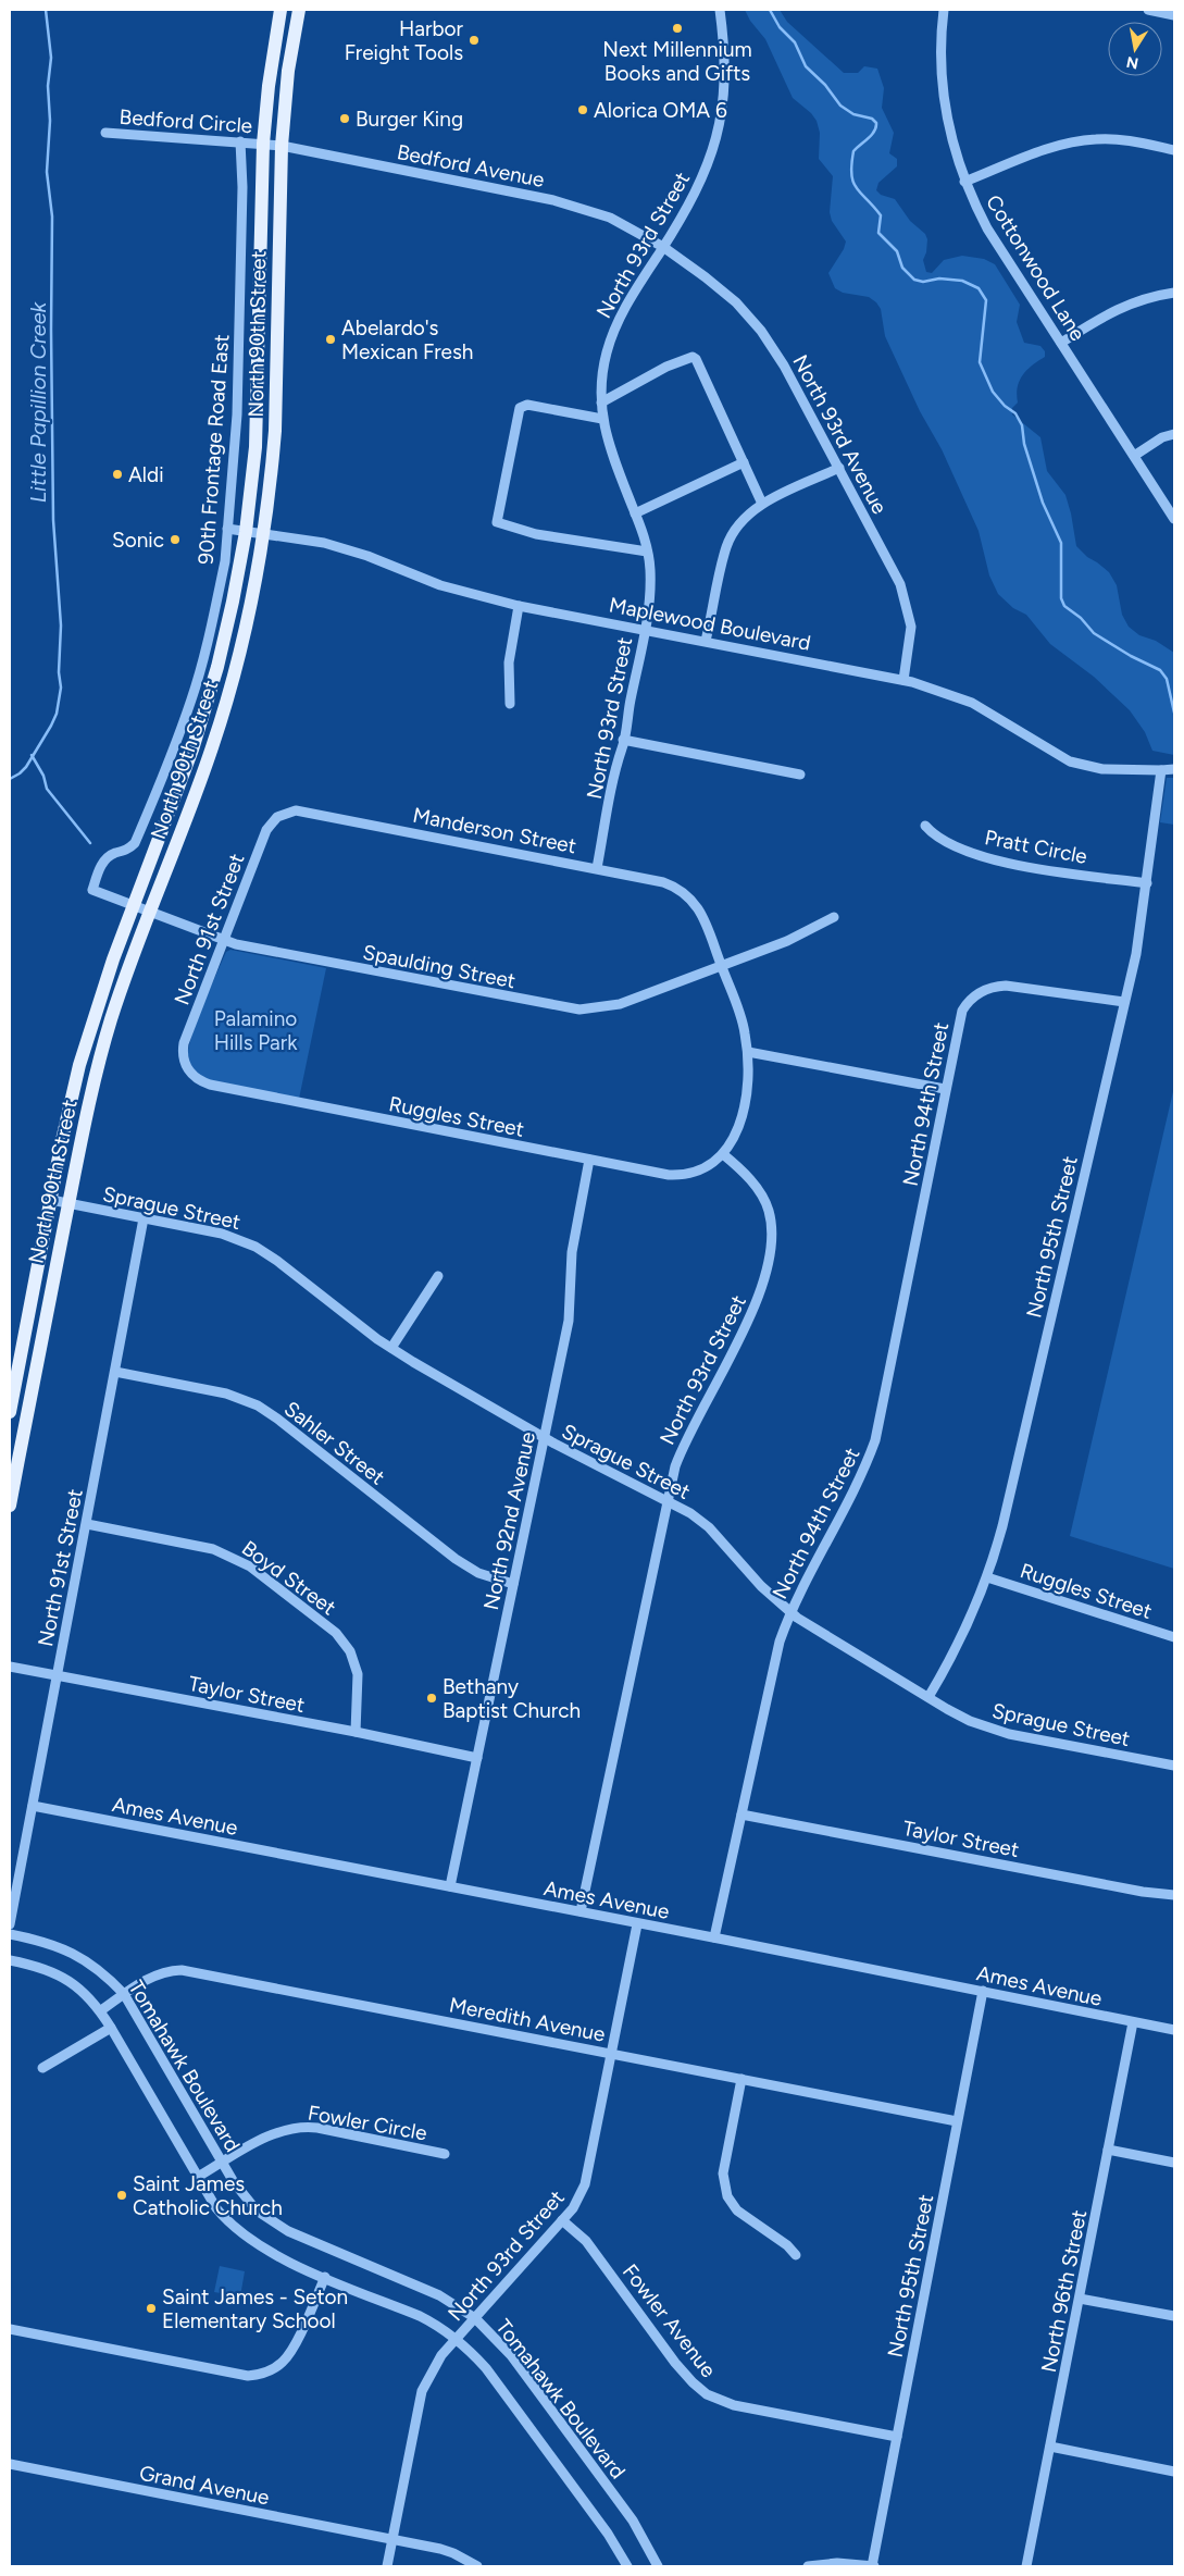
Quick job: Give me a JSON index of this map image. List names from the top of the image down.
{
  "streets": {
    "main road": ["North 90th Street"],
    "street": [
      "Bedford Circle",
      "Bedford Avenue",
      "North 93rd Street",
      "Cottonwood Lane",
      "North 93rd Avenue",
      "90th Frontage Road East",
      "Maplewood Boulevard",
      "Manderson Street",
      "Pratt Circle",
      "North 91st Street",
      "Spaulding Street",
      "North 94th Street",
      "Ruggles Street",
      "Sprague Street",
      "North 95th Street",
      "Sahler Street",
      "North 92nd Avenue",
      "Boyd Street",
      "Taylor Street",
      "Ames Avenue",
      "Meredith Avenue",
      "Tomahawk Boulevard",
      "Fowler Circle",
      "North 96th Street",
      "Fowler Avenue",
      "Grand Avenue"
    ]
  },
  "crossings": [
    ["Bedford Circle", "Bedford Avenue"],
    ["Bedford Circle", "North 90th Street"],
    ["Bedford Circle", "90th Frontage Road East"],
    ["Bedford Avenue", "North 93rd Street"],
    ["Bedford Avenue", "North 90th Street"],
    ["Bedford Avenue", "North 93rd Avenue"],
    ["North 93rd Street", "North 93rd Avenue"],
    ["North 93rd Street", "Maplewood Boulevard"],
    ["North 93rd Street", "Manderson Street"],
    ["North 93rd Street", "Ruggles Street"],
    ["North 93rd Street", "Sprague Street"],
    ["North 93rd Street", "Ames Avenue"],
    ["North 93rd Street", "Meredith Avenue"],
    ["North 93rd Street", "Tomahawk Boulevard"],
    ["North 93rd Street", "Fowler Avenue"],
    ["North 93rd Street", "Grand Avenue"],
    ["North 90th Street", "90th Frontage Road East"],
    ["North 90th Street", "Maplewood Boulevard"],
    ["North 90th Street", "Spaulding Street"],
    ["North 90th Street", "Sprague Street"],
    ["North 93rd Avenue", "Maplewood Boulevard"],
    ["90th Frontage Road East", "Maplewood Boulevard"],
    ["90th Frontage Road East", "Spaulding Street"],
    ["Maplewood Boulevard", "North 95th Street"],
    ["Manderson Street", "North 91st Street"],
    ["Manderson Street", "Spaulding Street"],
    ["Pratt Circle", "North 95th Street"],
    ["North 91st Street", "Spaulding Street"],
    ["North 91st Street", "Ruggles Street"],
    ["North 91st Street", "Sprague Street"],
    ["North 91st Street", "Sahler Street"],
    ["North 91st Street", "Boyd Street"],
    ["North 91st Street", "Taylor Street"],
    ["North 91st Street", "Ames Avenue"],
    ["North 94th Street", "Sprague Street"],
    ["North 94th Street", "North 95th Street"],
    ["North 94th Street", "Taylor Street"],
    ["North 94th Street", "Ames Avenue"],
    ["Ruggles Street", "North 95th Street"],
    ["Ruggles Street", "North 92nd Avenue"],
    ["Sprague Street", "North 95th Street"],
    ["Sprague Street", "North 92nd Avenue"],
    ["North 95th Street", "Ames Avenue"],
    ["North 95th Street", "Meredith Avenue"],
    ["North 95th Street", "Fowler Avenue"],
    ["Sahler Street", "North 92nd Avenue"],
    ["North 92nd Avenue", "Taylor Street"],
    ["North 92nd Avenue", "Ames Avenue"],
    ["Boyd Street", "Taylor Street"],
    ["Ames Avenue", "North 96th Street"],
    ["Meredith Avenue", "Tomahawk Boulevard"],
    ["Tomahawk Boulevard", "Fowler Circle"]
  ],
  "water": ["Little Papillion Creek"],
  "parks": ["Palamino Hills Park"],
  "places": [
    "Next Millennium Books and Gifts",
    "Harbor Freight Tools",
    "Alorica OMA 6",
    "Burger King",
    "Abelardo's Mexican Fresh",
    "Aldi",
    "Sonic",
    "Bethany Baptist Church",
    "Saint James Catholic Church",
    "Saint James - Seton Elementary School"
  ],
  "north": "bottom"
}
